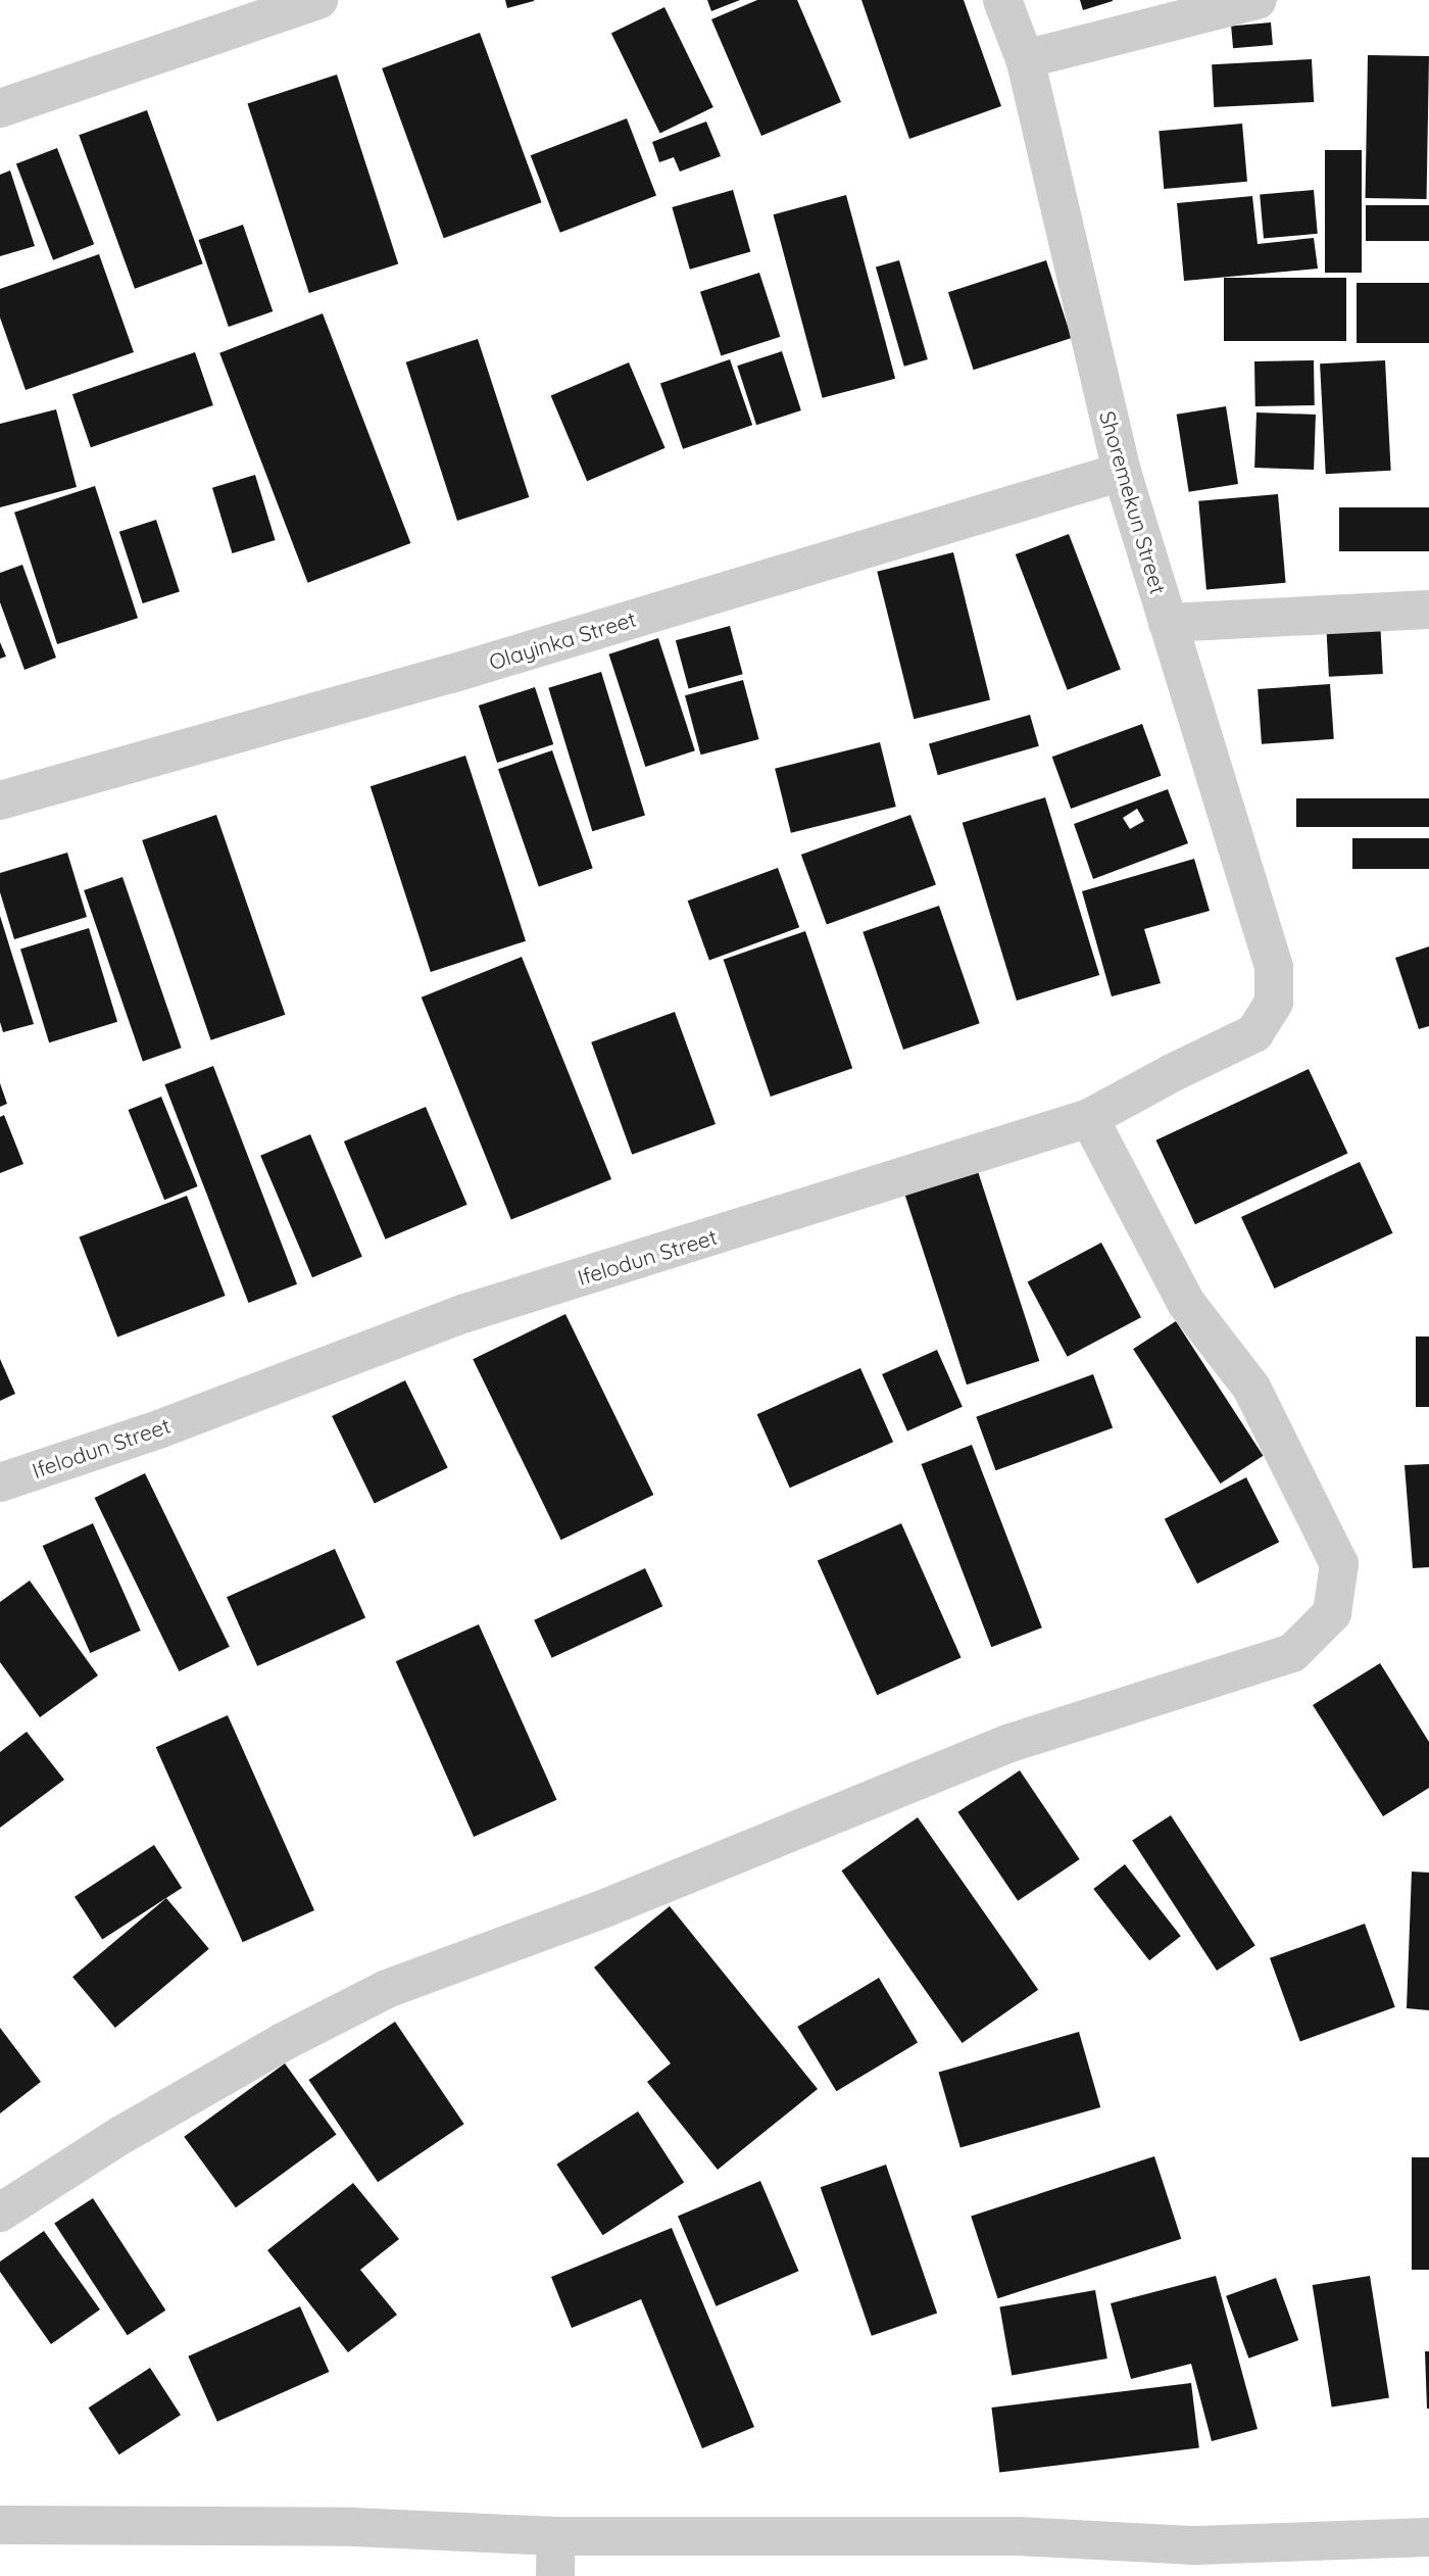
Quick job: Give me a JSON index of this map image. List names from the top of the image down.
{
  "streets": {
    "street": ["Shoremekun Street", "Olayinka Street", "Ifelodun Street"]
  },
  "crossings": [
    ["Shoremekun Street", "Olayinka Street"],
    ["Shoremekun Street", "Ifelodun Street"]
  ]
}
